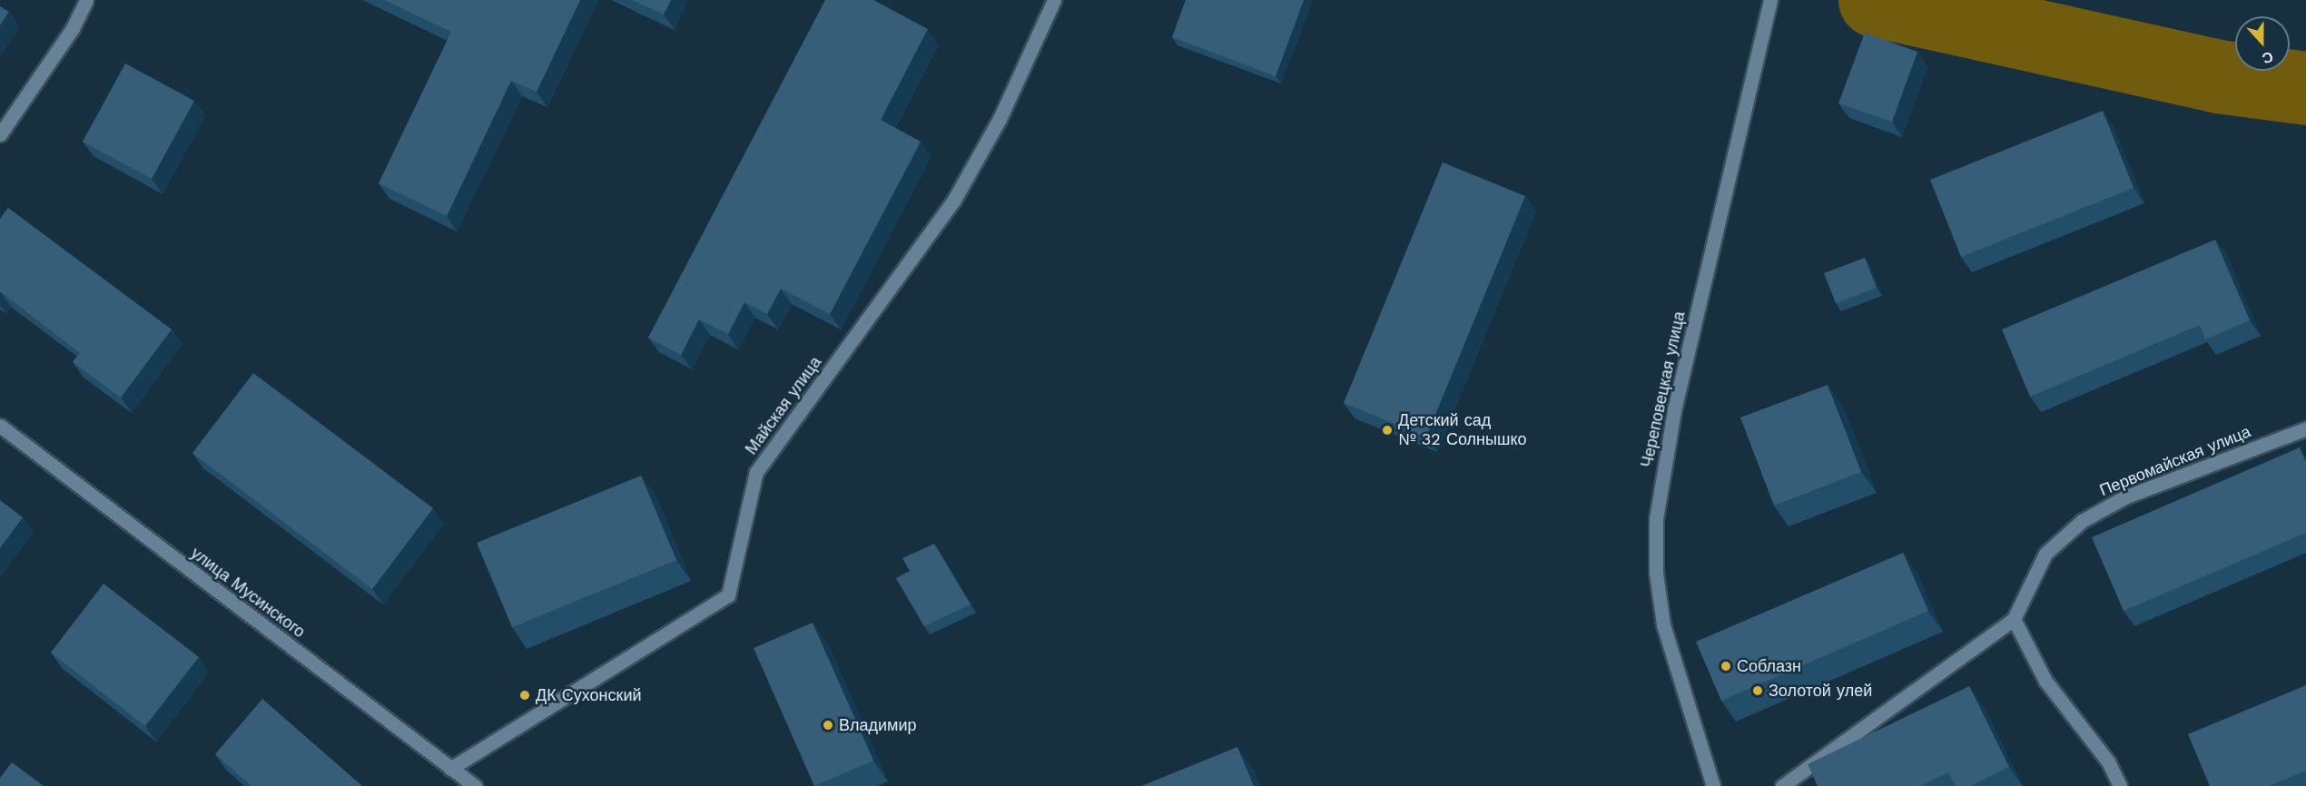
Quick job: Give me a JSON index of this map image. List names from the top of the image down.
{
  "streets": {
    "street": [
      "Череповецкая улица",
      "Майская улица",
      "Первомайская улица",
      "улица Мусинского"
    ]
  },
  "crossings": [
    ["Майская улица", "улица Мусинского"]
  ],
  "places": [
    "Детский сад № 32 Солнышко",
    "Соблазн",
    "Золотой улей",
    "ДК Сухонский",
    "Владимир"
  ],
  "north": "bottom"
}
